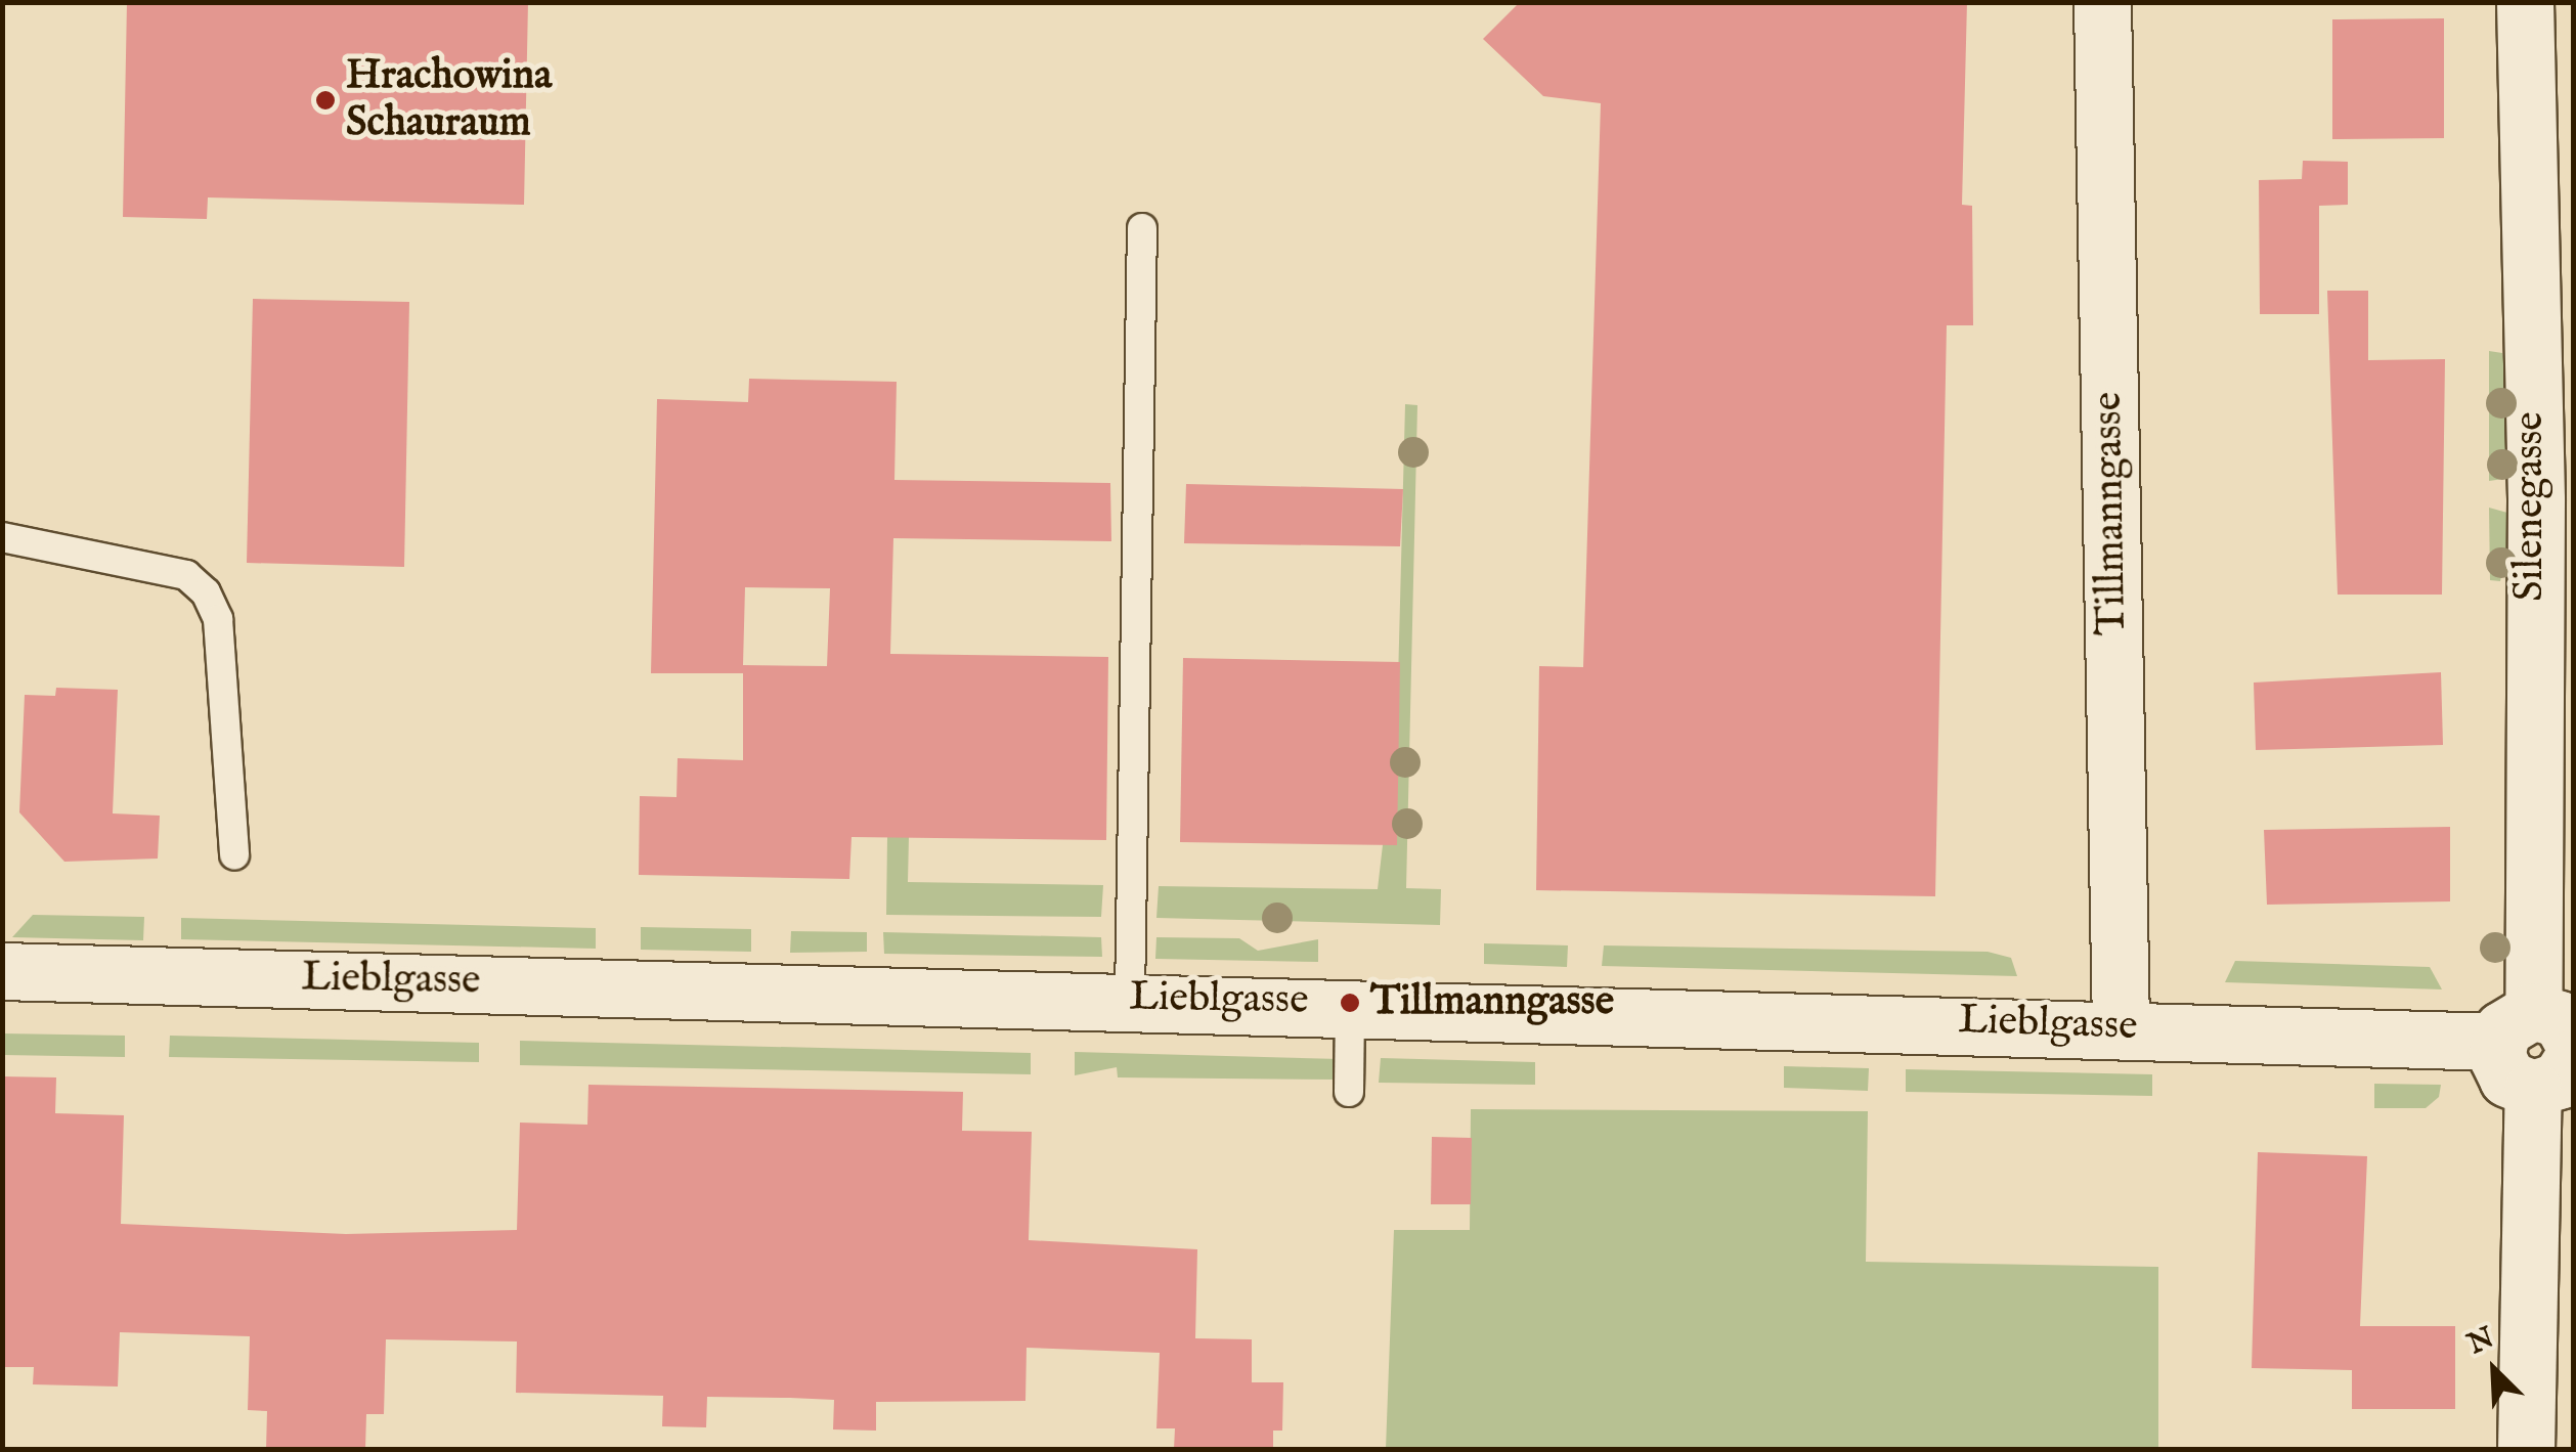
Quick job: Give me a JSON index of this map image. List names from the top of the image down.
{
  "streets": {
    "street": ["Silenegasse", "Tillmanngasse", "Lieblgasse"]
  },
  "crossings": [
    ["Silenegasse", "Lieblgasse"],
    ["Tillmanngasse", "Lieblgasse"]
  ],
  "places": ["Hrachowina Schauraum", "Tillmanngasse"],
  "north": "top left"
}
